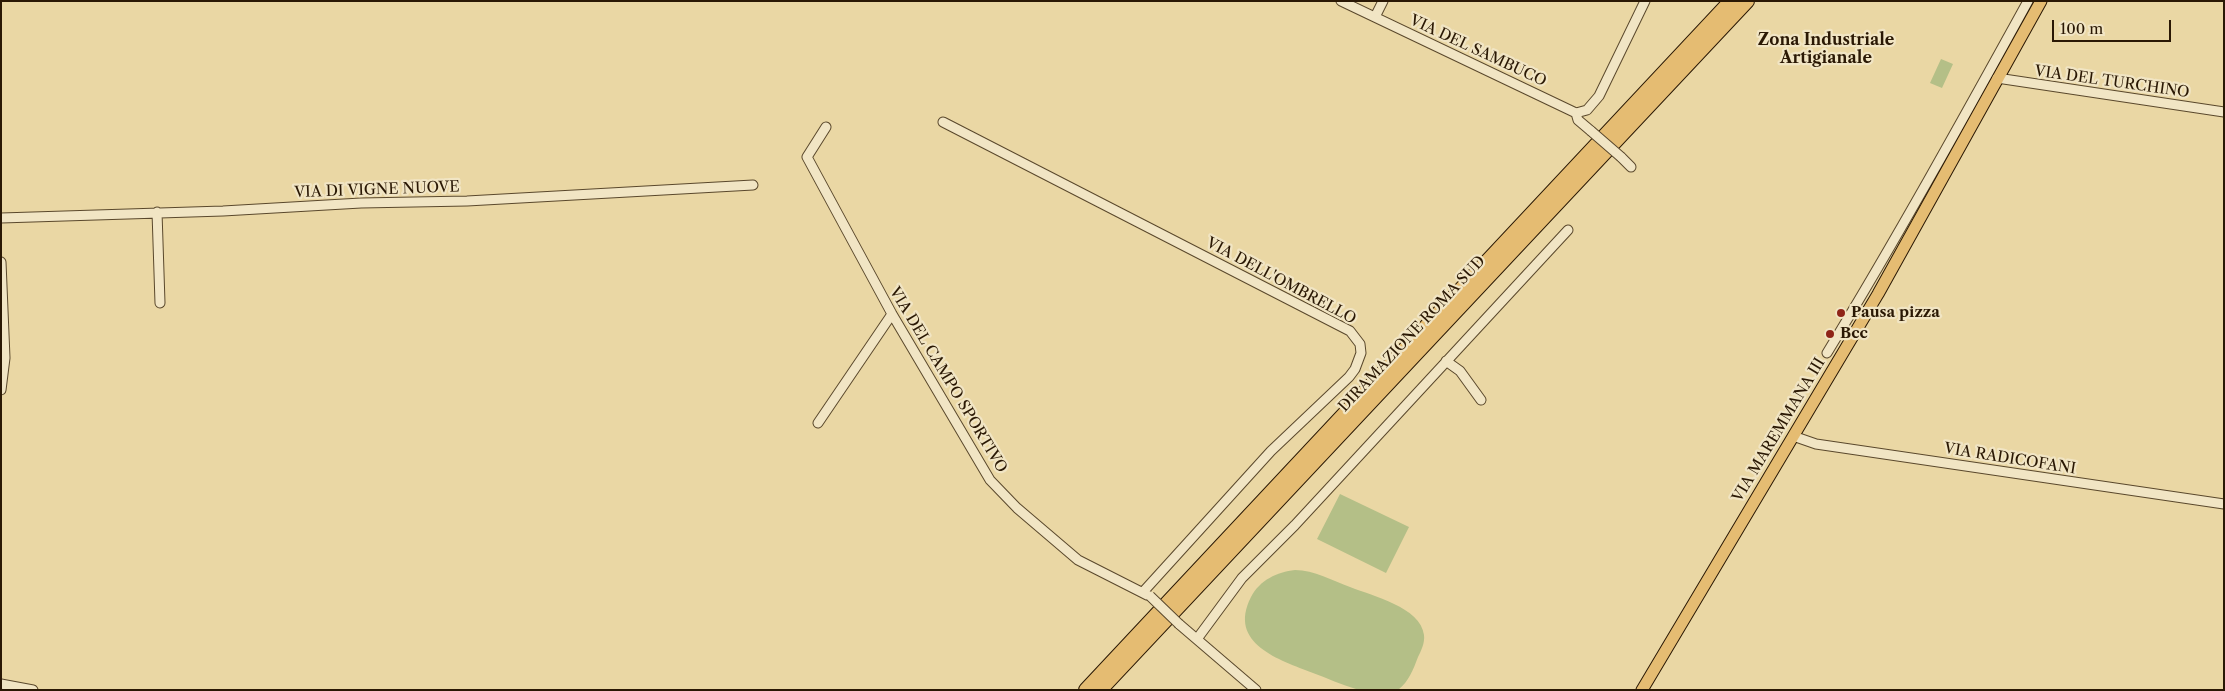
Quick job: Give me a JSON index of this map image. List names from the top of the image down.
{
  "streets": {
    "highway": ["DIRAMAZIONE ROMA SUD"],
    "main road": ["VIA MAREMMANA III"],
    "street": [
      "VIA DEL SAMBUCO",
      "VIA DEL TURCHINO",
      "VIA DI VIGNE NUOVE",
      "VIA DELL'OMBRELLO",
      "VIA DEL CAMPO SPORTIVO",
      "VIA RADICOFANI"
    ]
  },
  "crossings": [
    ["VIA DEL TURCHINO", "VIA MAREMMANA III"],
    ["VIA DELL'OMBRELLO", "VIA DEL CAMPO SPORTIVO"],
    ["VIA MAREMMANA III", "VIA RADICOFANI"]
  ],
  "districts": ["Zona Industriale Artigianale"],
  "places": ["Pausa pizza", "Bcc"],
  "scale_bar": "100 m"
}
